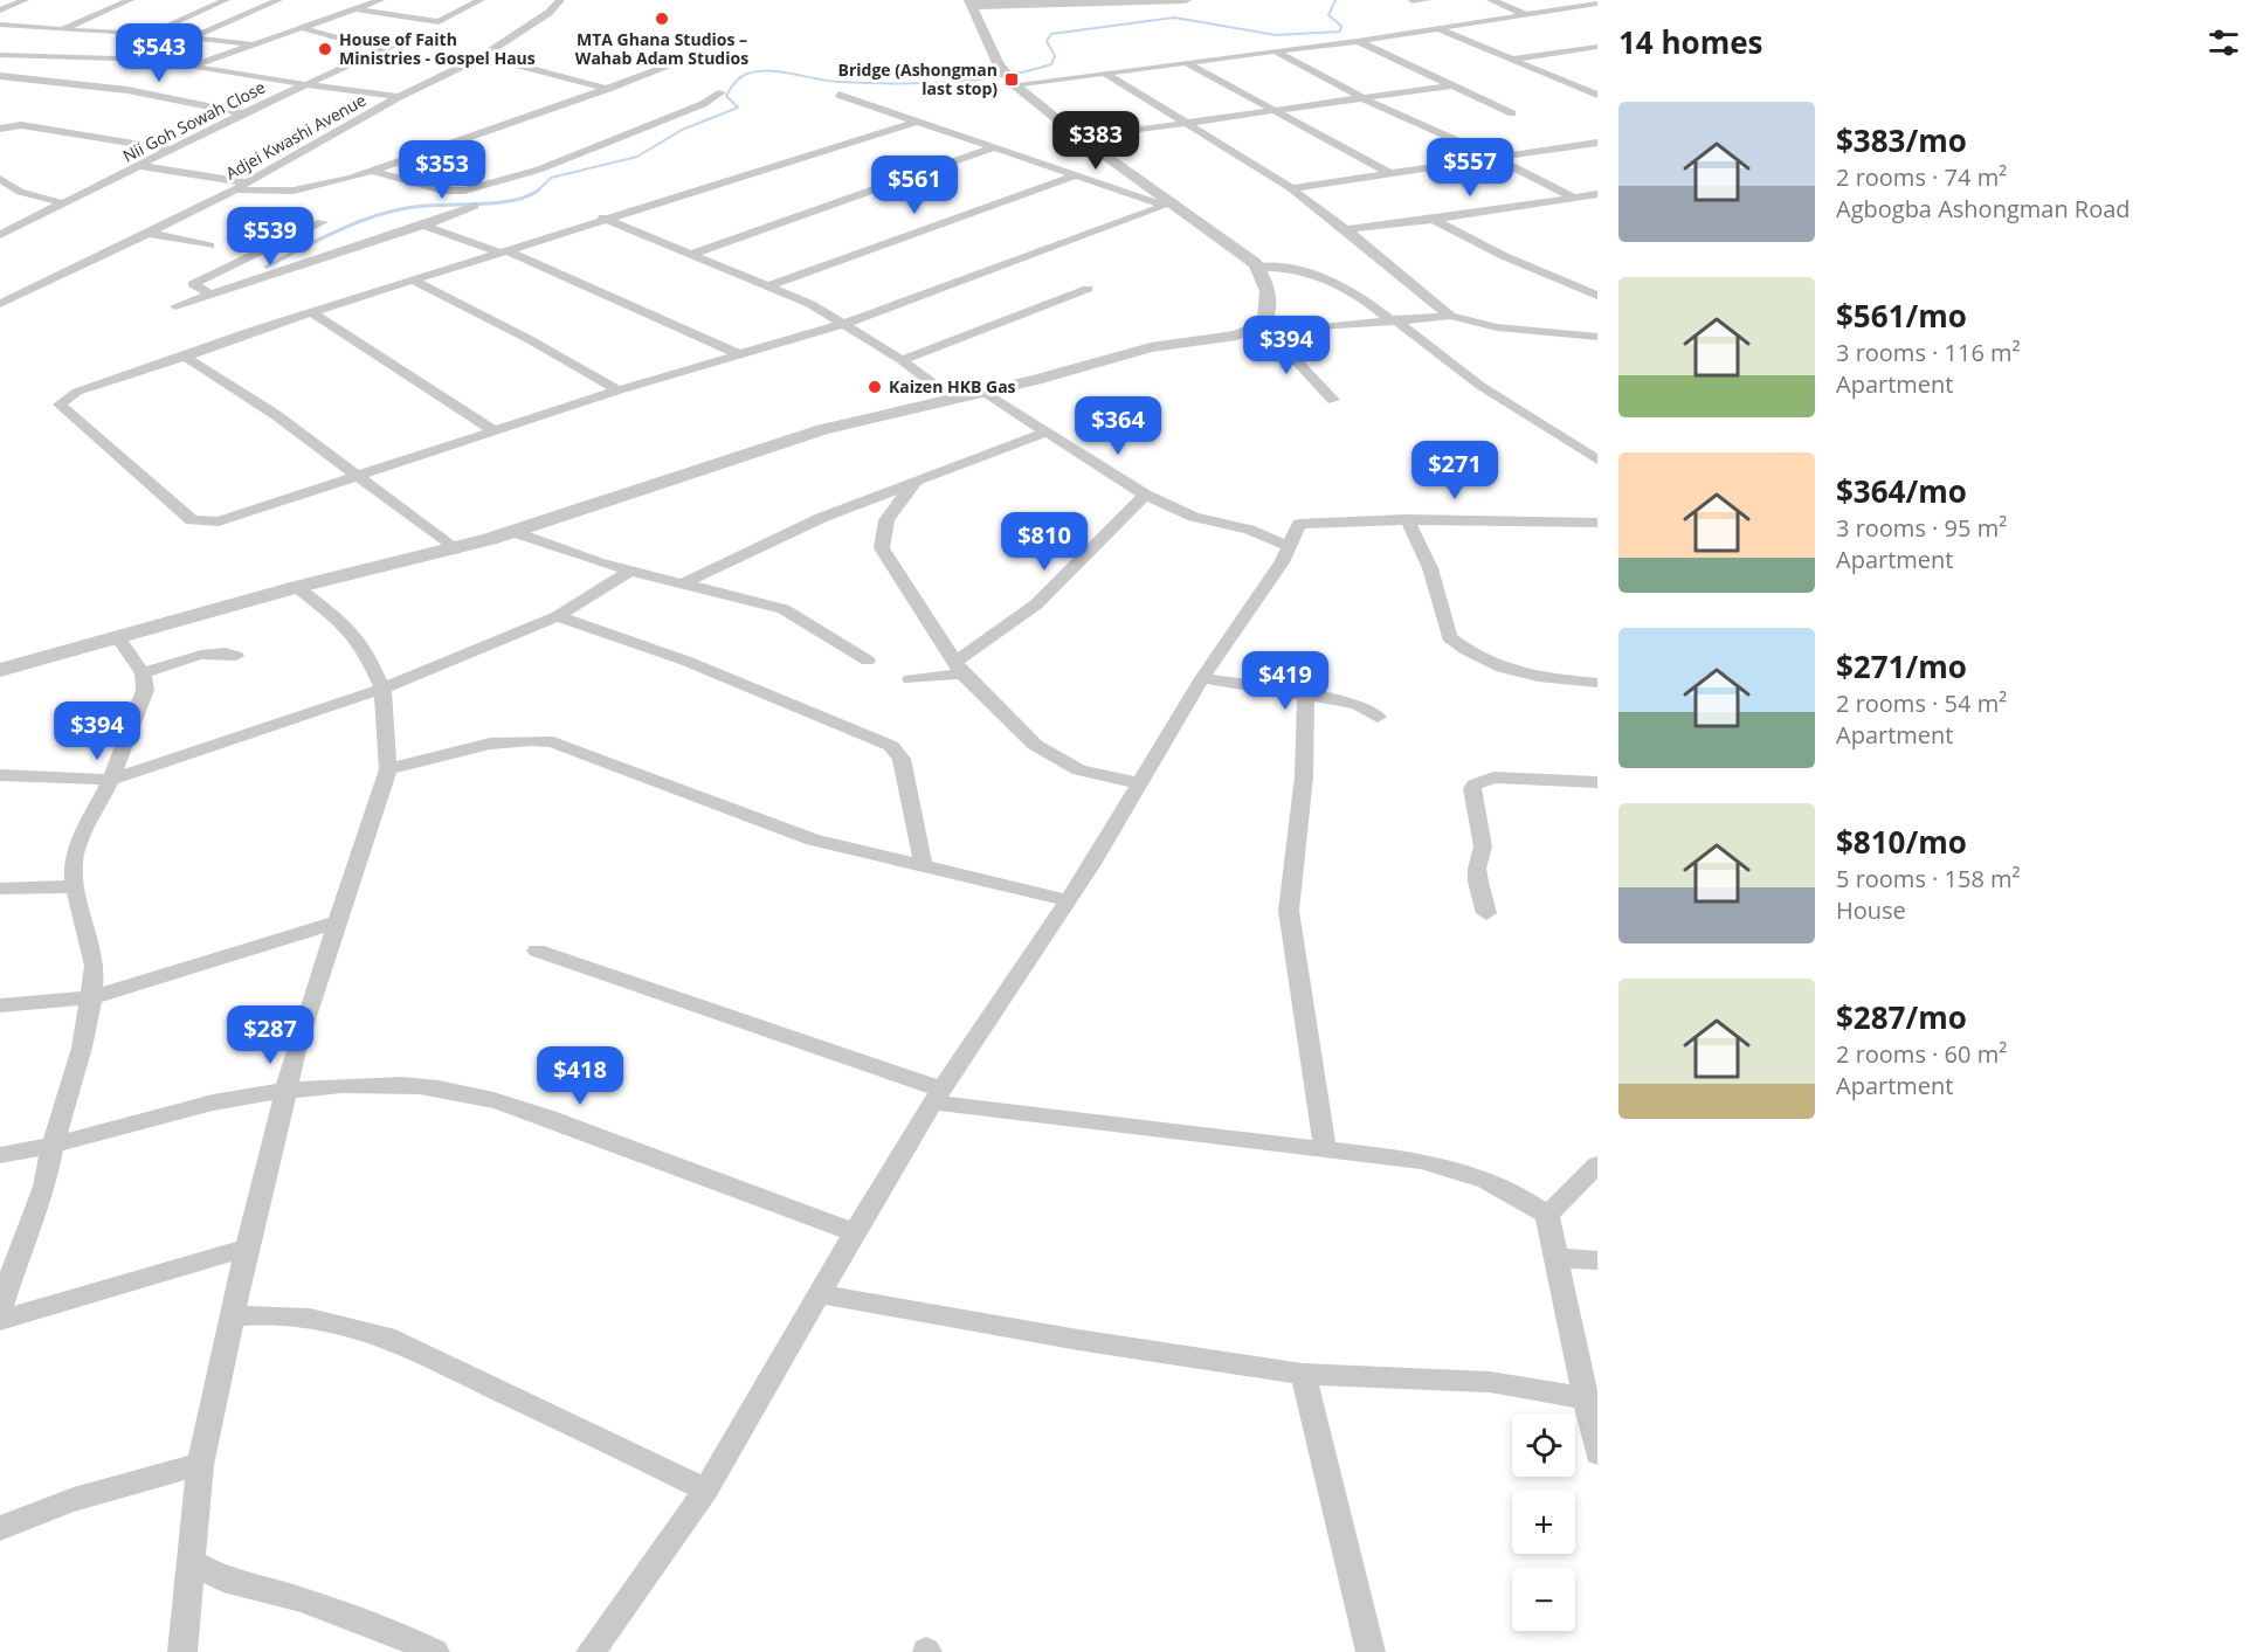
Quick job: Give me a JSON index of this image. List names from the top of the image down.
{
  "streets": {
    "street": ["Nii Goh Sowah Close", "Adjei Kwashi Avenue"]
  },
  "places": {
    "other": ["MTA Ghana Studios – Wahab Adam Studios", "House of Faith Ministries - Gospel Haus", "Kaizen HKB Gas"],
    "transit": ["Bridge (Ashongman last stop)"]
  },
  "page": {
    "heading": "14 homes",
    "price": [
      "$543",
      "$383",
      "$557",
      "$353",
      "$561",
      "$539",
      "$394",
      "$364",
      "$271",
      "$810",
      "$419",
      "$394",
      "$287",
      "$418"
    ],
    "list": [
      {
        "name": "$383/mo",
        "note": "2 rooms · 74 m² · Agbogba Ashongman Road"
      },
      {
        "name": "$561/mo",
        "note": "3 rooms · 116 m² · Apartment"
      },
      {
        "name": "$364/mo",
        "note": "3 rooms · 95 m² · Apartment"
      },
      {
        "name": "$271/mo",
        "note": "2 rooms · 54 m² · Apartment"
      },
      {
        "name": "$810/mo",
        "note": "5 rooms · 158 m² · House"
      },
      {
        "name": "$287/mo",
        "note": "2 rooms · 60 m² · Apartment"
      }
    ],
    "map_buttons": ["+", "−"]
  }
}
